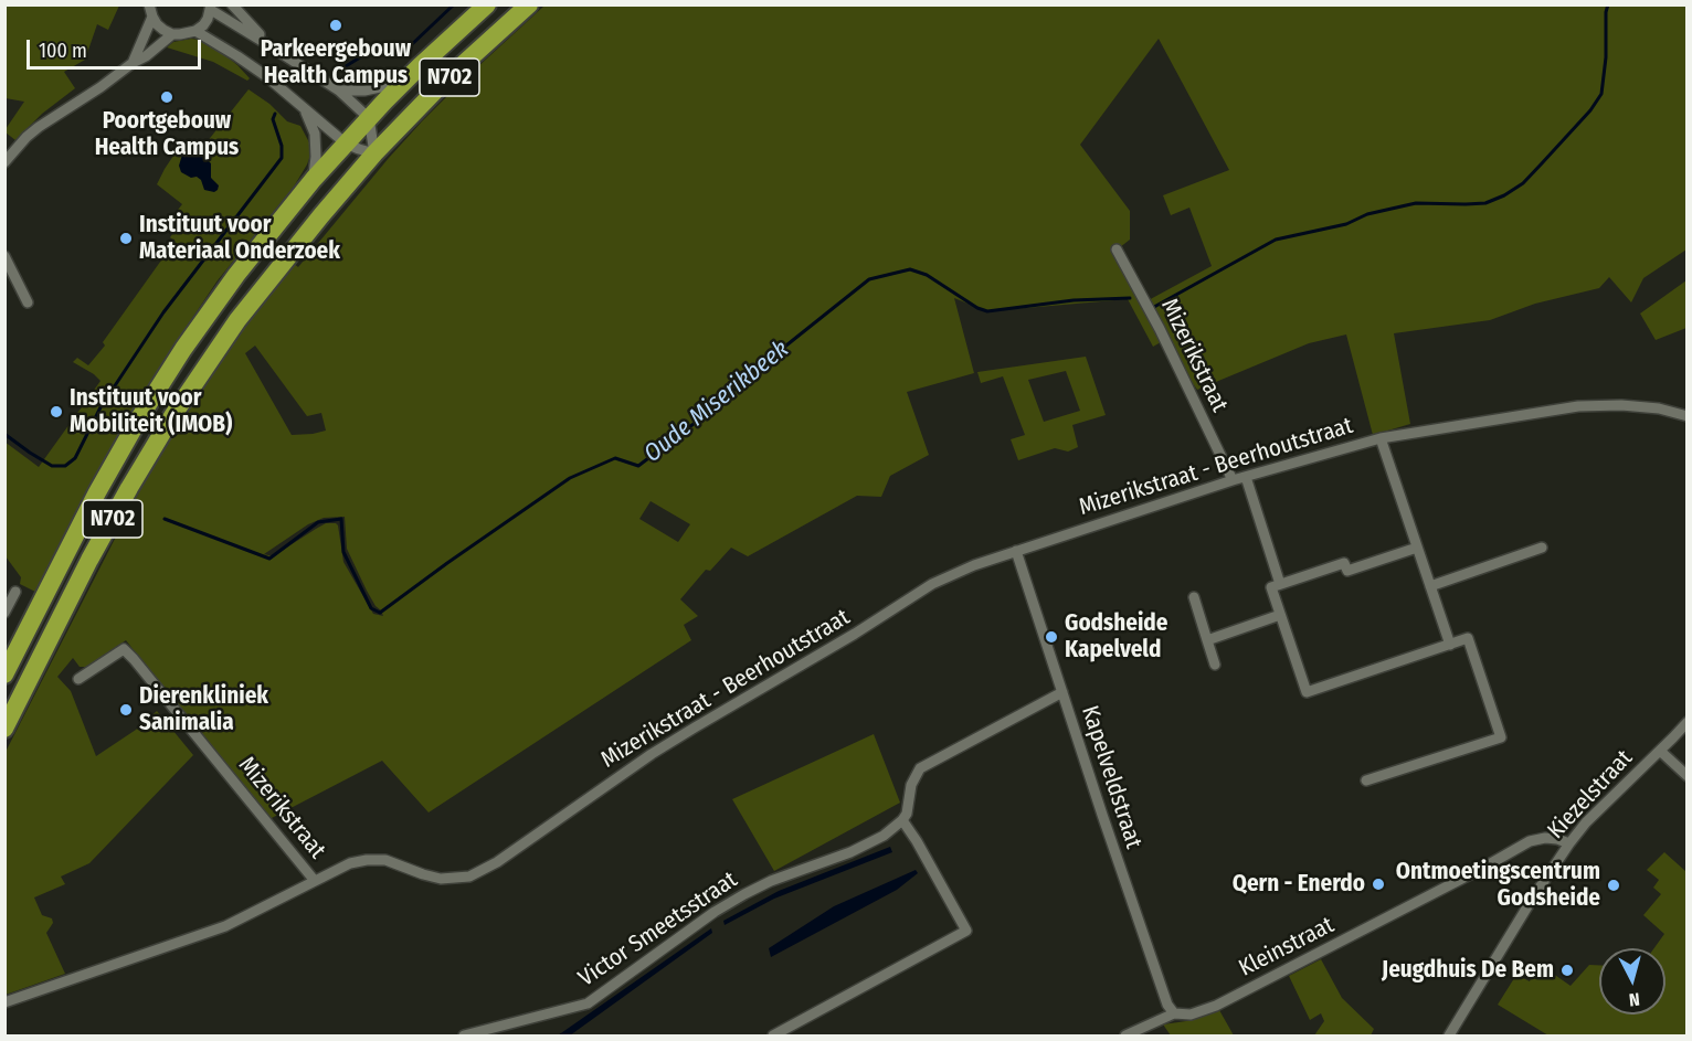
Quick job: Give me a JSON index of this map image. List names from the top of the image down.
{
  "streets": {
    "highway": ["N702"],
    "street": [
      "Mizerikstraat",
      "Mizerikstraat - Beerhoutstraat",
      "Kapelveldstraat",
      "Kiezelstraat",
      "Victor Smeetsstraat",
      "Kleinstraat"
    ]
  },
  "crossings": [
    ["Mizerikstraat", "Mizerikstraat - Beerhoutstraat"],
    ["Mizerikstraat - Beerhoutstraat", "Kapelveldstraat"],
    ["Kapelveldstraat", "Kleinstraat"],
    ["Kiezelstraat", "Kleinstraat"]
  ],
  "water": ["Oude Miserikbeek"],
  "places": [
    "Parkeergebouw Health Campus",
    "Poortgebouw Health Campus",
    "Instituut voor Materiaal Onderzoek",
    "Instituut voor Mobiliteit (IMOB)",
    "Godsheide Kapelveld",
    "Dierenkliniek Sanimalia",
    "Qern - Enerdo",
    "Ontmoetingscentrum Godsheide",
    "Jeugdhuis De Bem"
  ],
  "scale_bar": "100 m",
  "north": "bottom"
}
